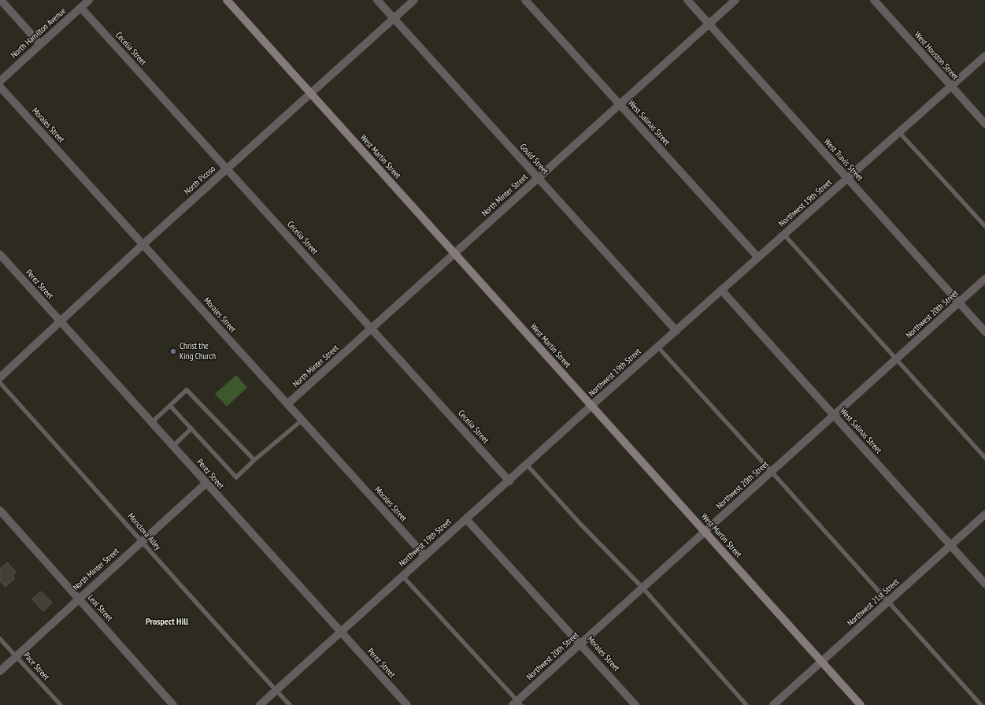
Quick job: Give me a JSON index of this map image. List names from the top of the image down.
{
  "streets": {
    "main road": ["West Martin Street"],
    "street": [
      "North Hamilton Avenue",
      "Cecelia Street",
      "West Houston Street",
      "West Salinas Street",
      "Morales Street",
      "Gould Street",
      "West Travis Street",
      "North Picoso",
      "North Minter Street",
      "Northwest 19th Street",
      "Perez Street",
      "Northwest 20th Street",
      "Northwest 21st Street",
      "Leal Street"
    ],
    "lane": ["Monclova Alley", "Pace Street"]
  },
  "crossings": [
    ["North Hamilton Avenue", "Cecelia Street"],
    ["Cecelia Street", "North Picoso"],
    ["Cecelia Street", "North Minter Street"],
    ["Cecelia Street", "Northwest 19th Street"],
    ["West Houston Street", "Northwest 19th Street"],
    ["West Salinas Street", "North Minter Street"],
    ["West Salinas Street", "Northwest 19th Street"],
    ["West Salinas Street", "Northwest 20th Street"],
    ["West Salinas Street", "Northwest 21st Street"],
    ["Morales Street", "North Picoso"],
    ["Morales Street", "North Minter Street"],
    ["Morales Street", "Northwest 19th Street"],
    ["Morales Street", "Northwest 20th Street"],
    ["West Martin Street", "North Picoso"],
    ["West Martin Street", "North Minter Street"],
    ["West Martin Street", "Northwest 19th Street"],
    ["West Martin Street", "Northwest 20th Street"],
    ["West Martin Street", "Northwest 21st Street"],
    ["Gould Street", "North Picoso"],
    ["Gould Street", "North Minter Street"],
    ["Gould Street", "Northwest 19th Street"],
    ["West Travis Street", "North Minter Street"],
    ["West Travis Street", "Northwest 19th Street"],
    ["West Travis Street", "Northwest 20th Street"],
    ["North Picoso", "Perez Street"],
    ["North Minter Street", "Perez Street"],
    ["North Minter Street", "Monclova Alley"],
    ["North Minter Street", "Leal Street"],
    ["North Minter Street", "Pace Street"],
    ["Northwest 19th Street", "Perez Street"],
    ["Northwest 19th Street", "Monclova Alley"]
  ],
  "districts": ["Prospect Hill"],
  "places": ["Christ the King Church"]
}
